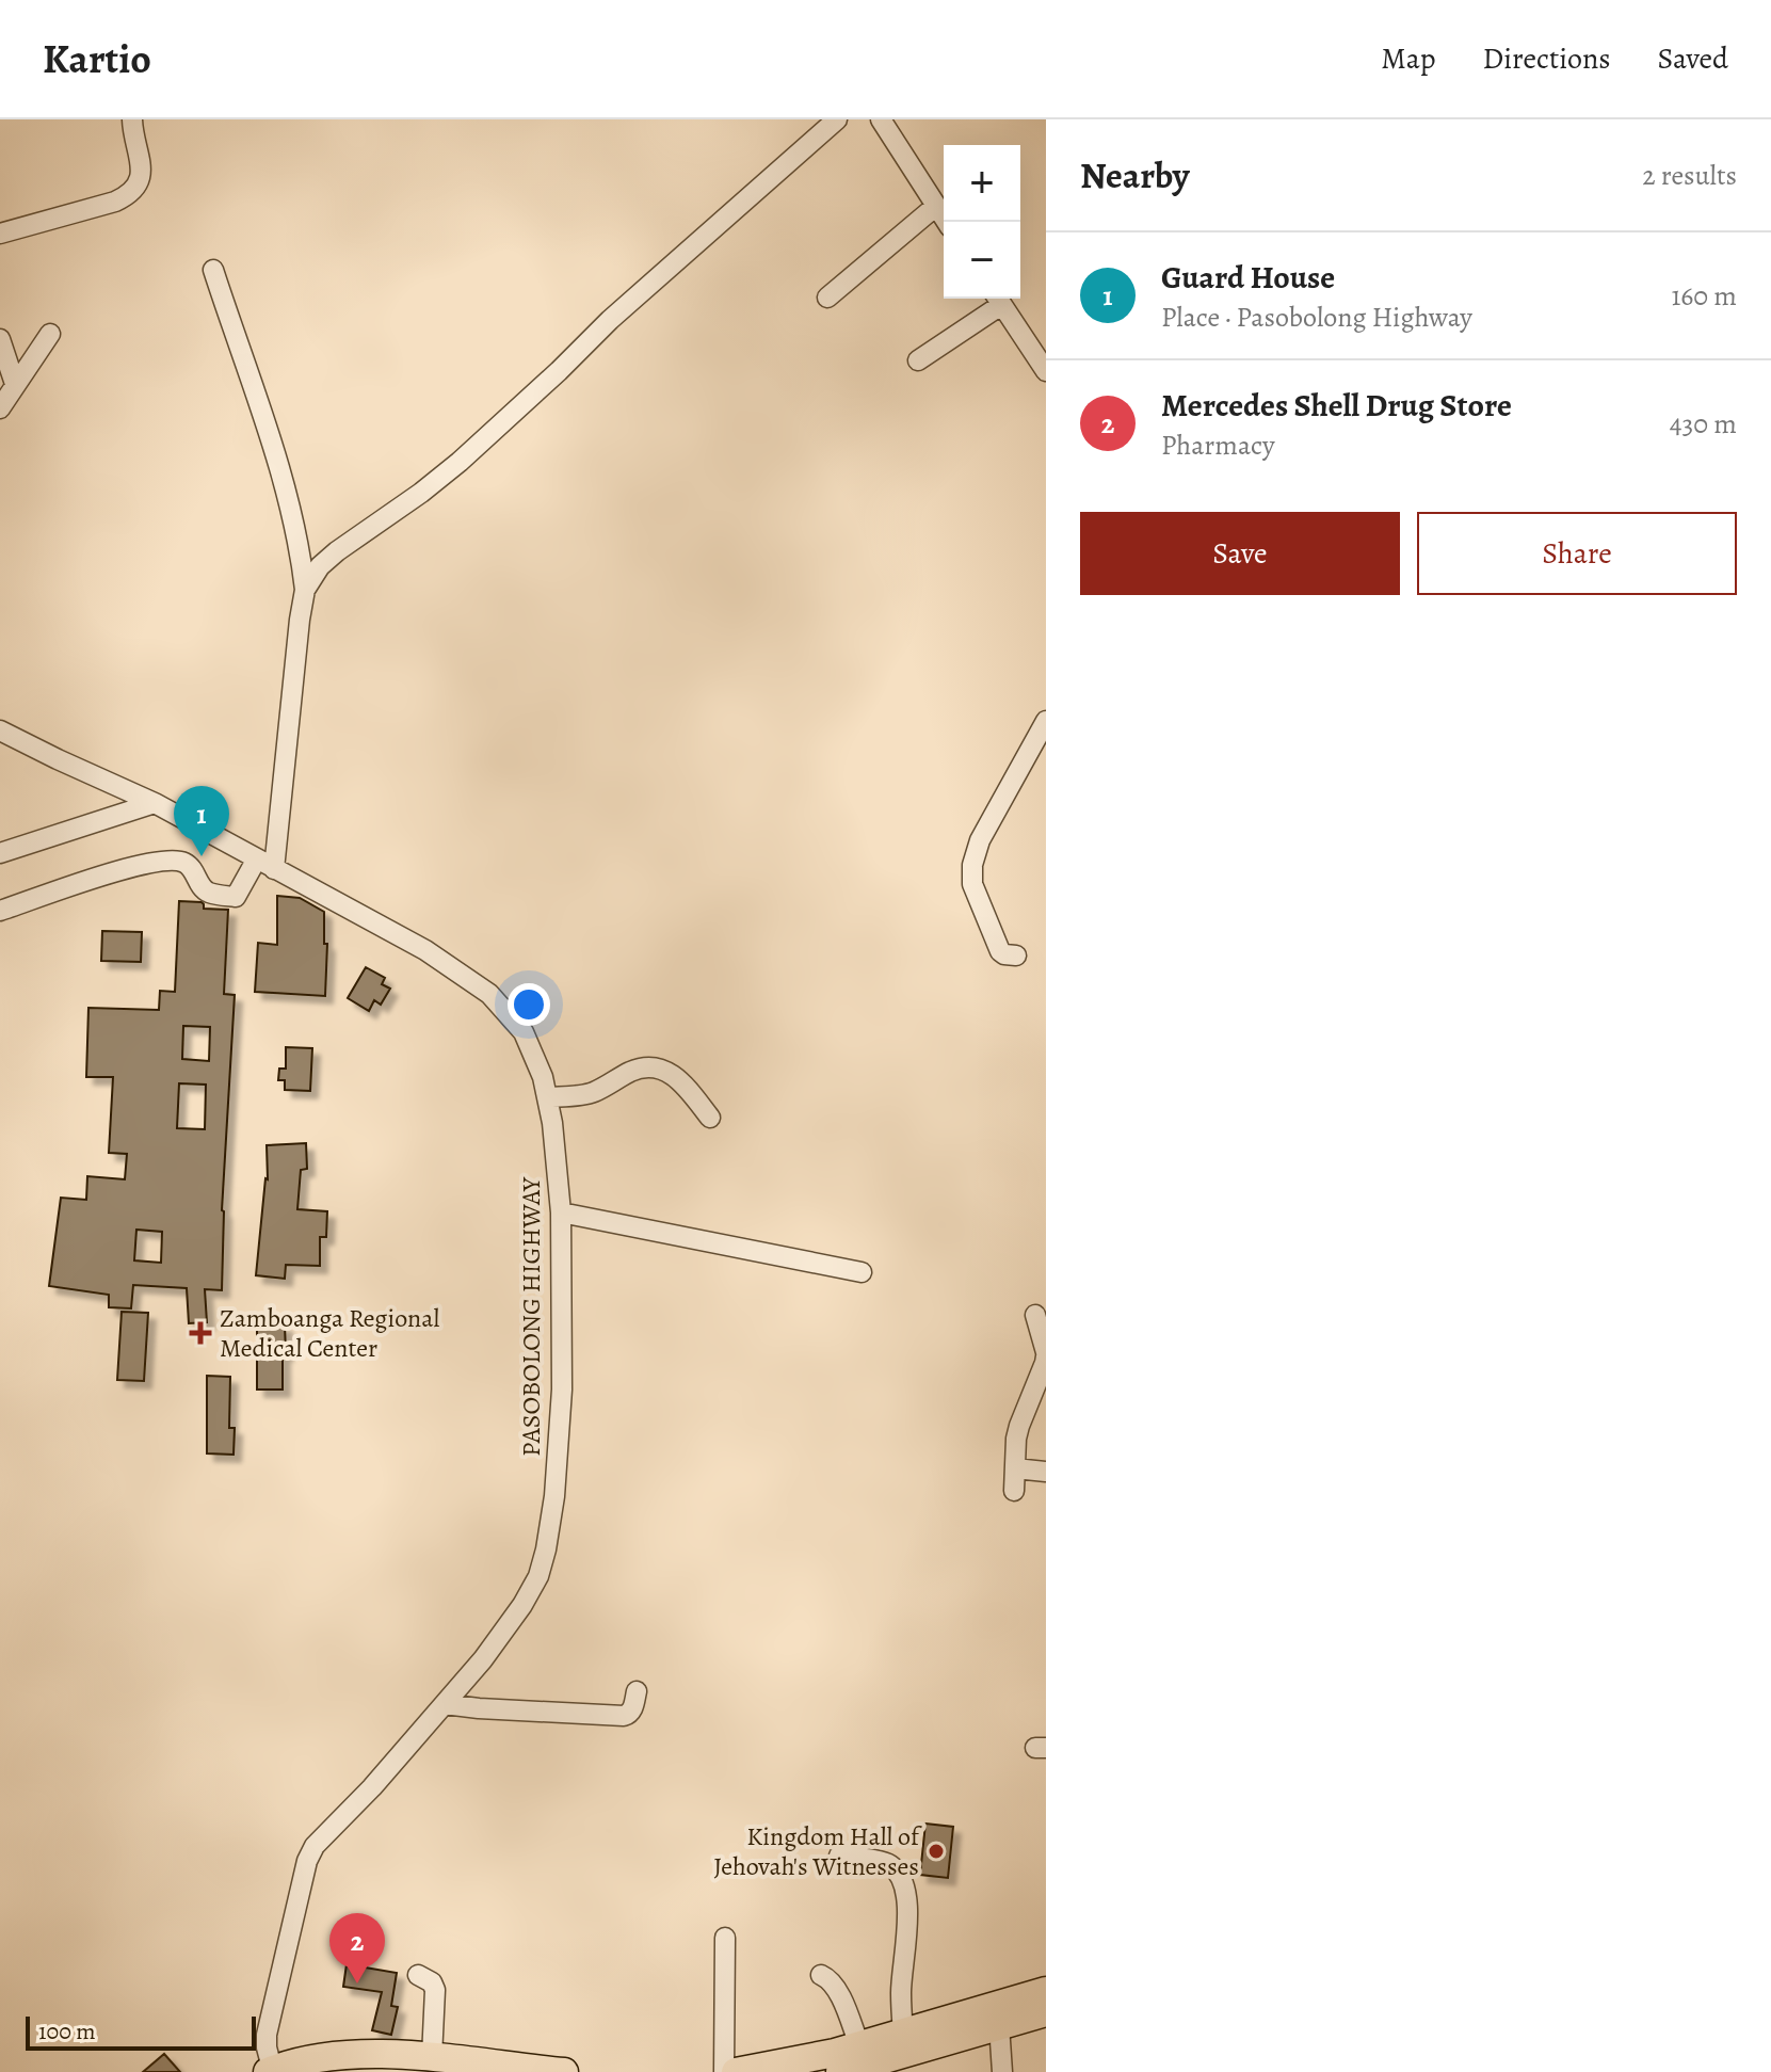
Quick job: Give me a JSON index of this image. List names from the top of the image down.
{
  "streets": {
    "street": ["PASOBOLONG HIGHWAY"]
  },
  "places": {
    "health": ["Zamboanga Regional Medical Center"],
    "other": ["Kingdom Hall of Jehovah's Witnesses"]
  },
  "scale_bar": "100 m",
  "page": {
    "header": "Kartio",
    "nav": ["Map", "Directions", "Saved"],
    "heading": ["Nearby", "2 results"],
    "map_buttons": ["+", "−"],
    "list": [
      {
        "mark": "1",
        "name": "Guard House",
        "note": "Place · Pasobolong Highway",
        "value": "160 m"
      },
      {
        "mark": "2",
        "name": "Mercedes Shell Drug Store",
        "note": "Pharmacy",
        "value": "430 m"
      }
    ],
    "buttons": ["Save", "Share"],
    "pins": ["1", "2"],
    "scale": "100 m"
  }
}
